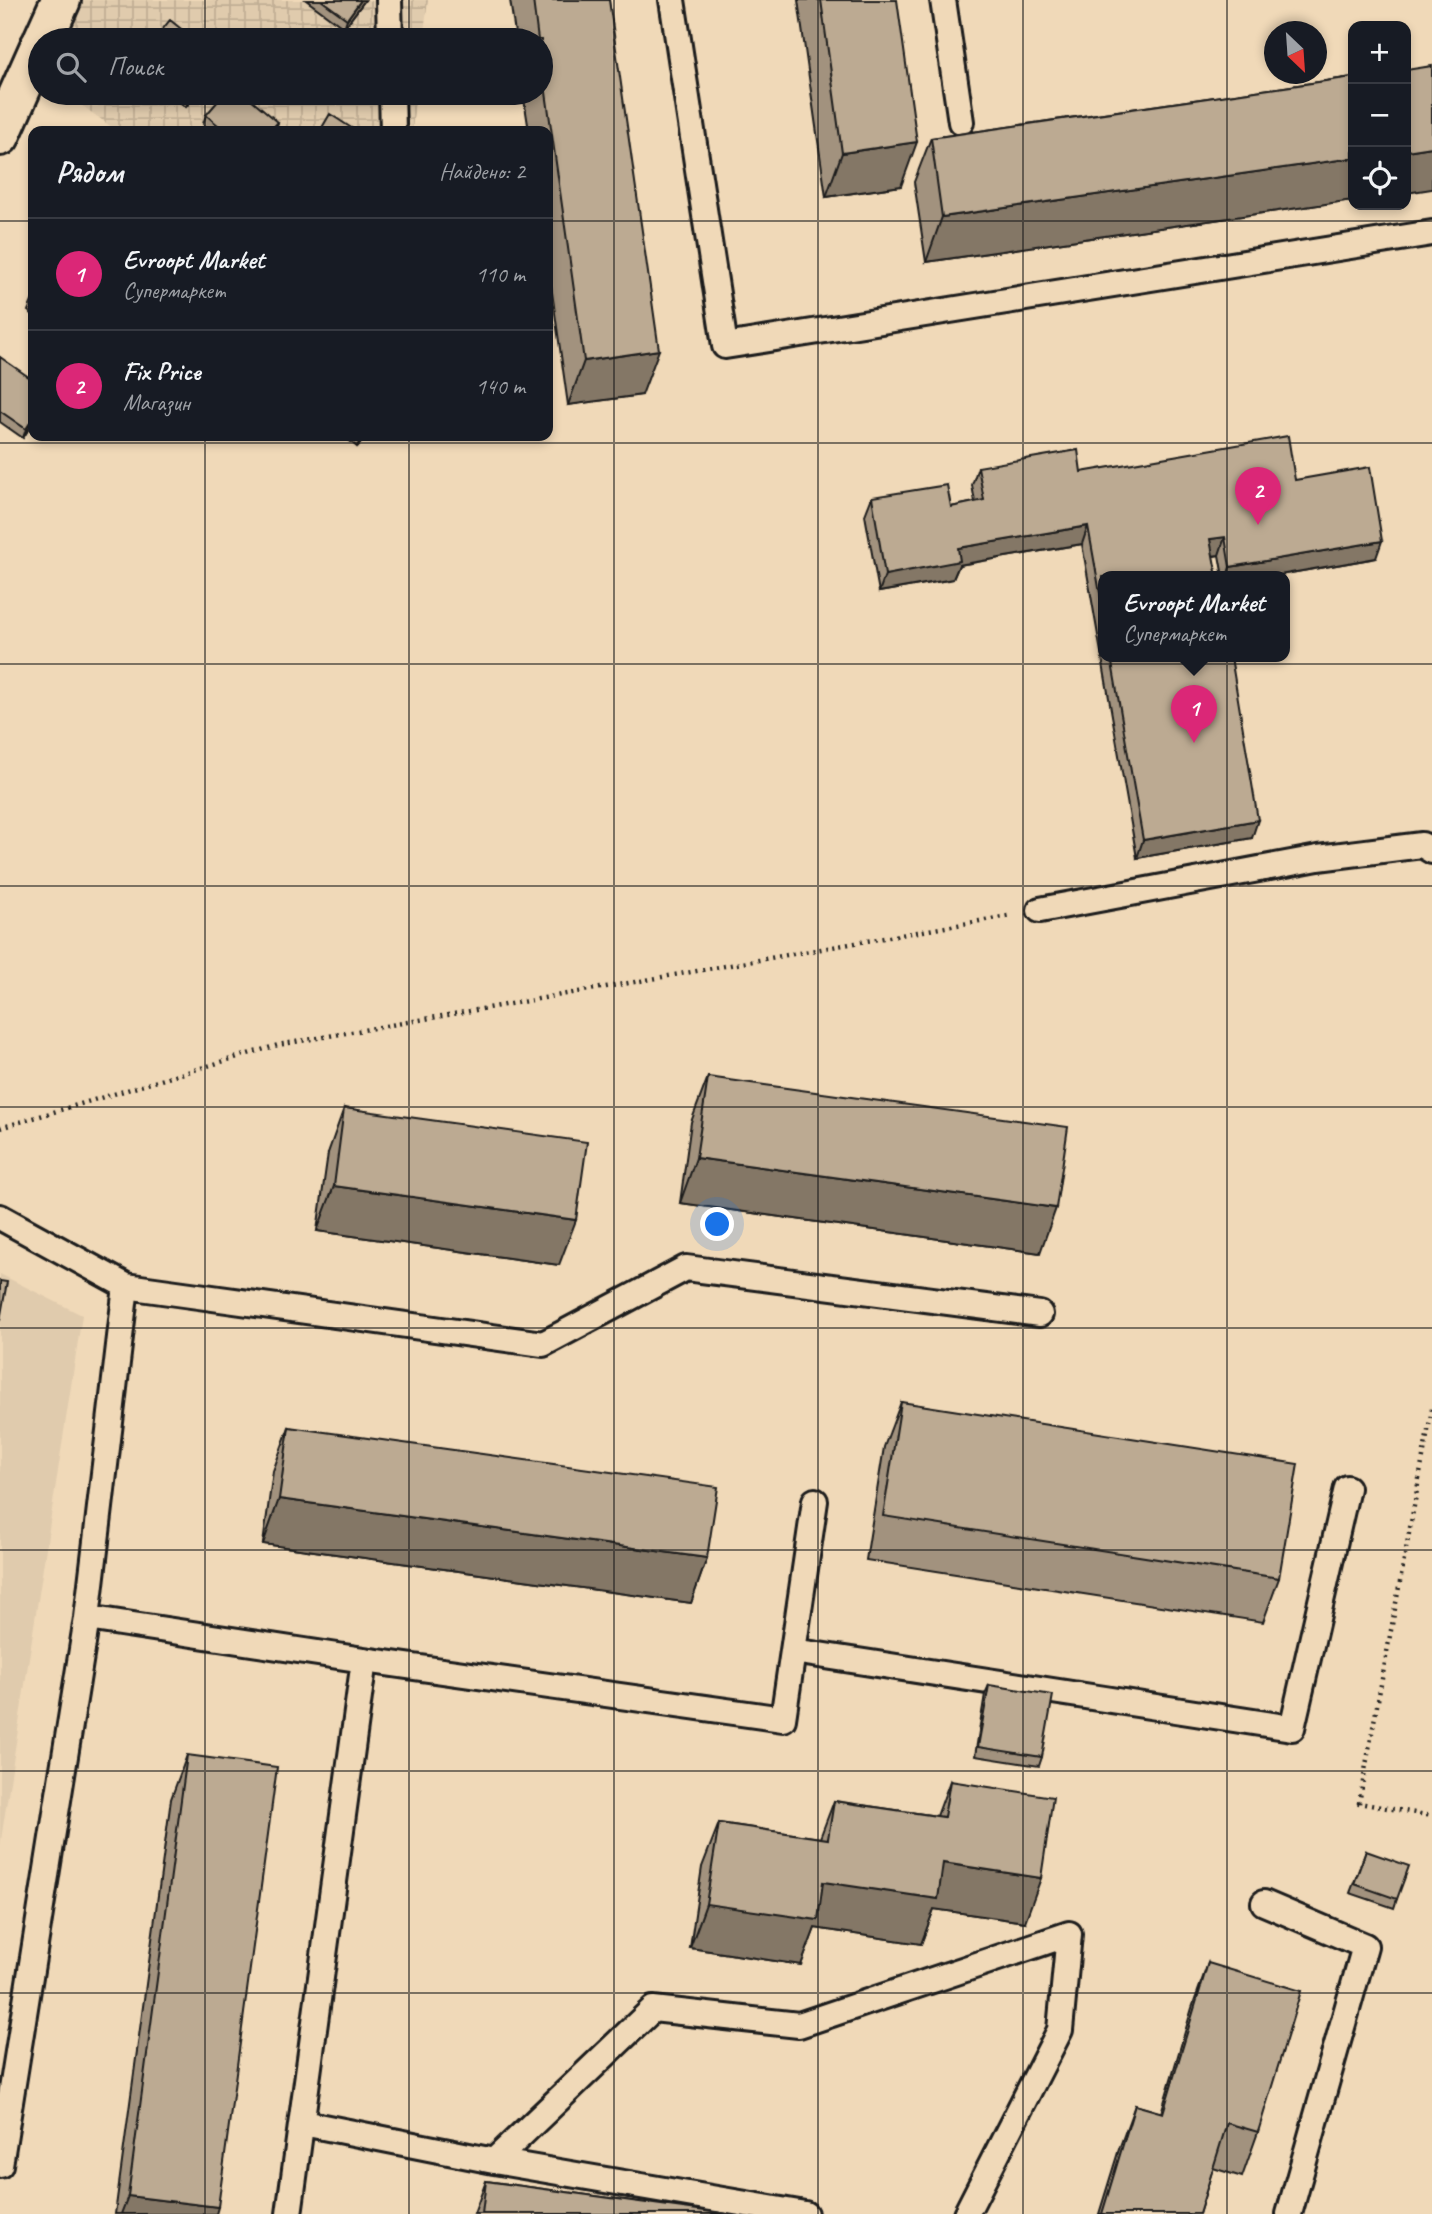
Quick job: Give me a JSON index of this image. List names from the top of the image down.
{
  "north": "bottom right",
  "page": {
    "map_buttons": ["+", "−"],
    "search": "Поиск",
    "heading": ["Рядом", "Найдено: 2"],
    "list": [
      {
        "mark": "1",
        "name": "Evroopt Market",
        "note": "Супермаркет",
        "value": "110 m"
      },
      {
        "mark": "2",
        "name": "Fix Price",
        "note": "Магазин",
        "value": "140 m"
      }
    ],
    "pins": ["2", "1"],
    "popup": ["Evroopt Market", "Супермаркет"]
  }
}
